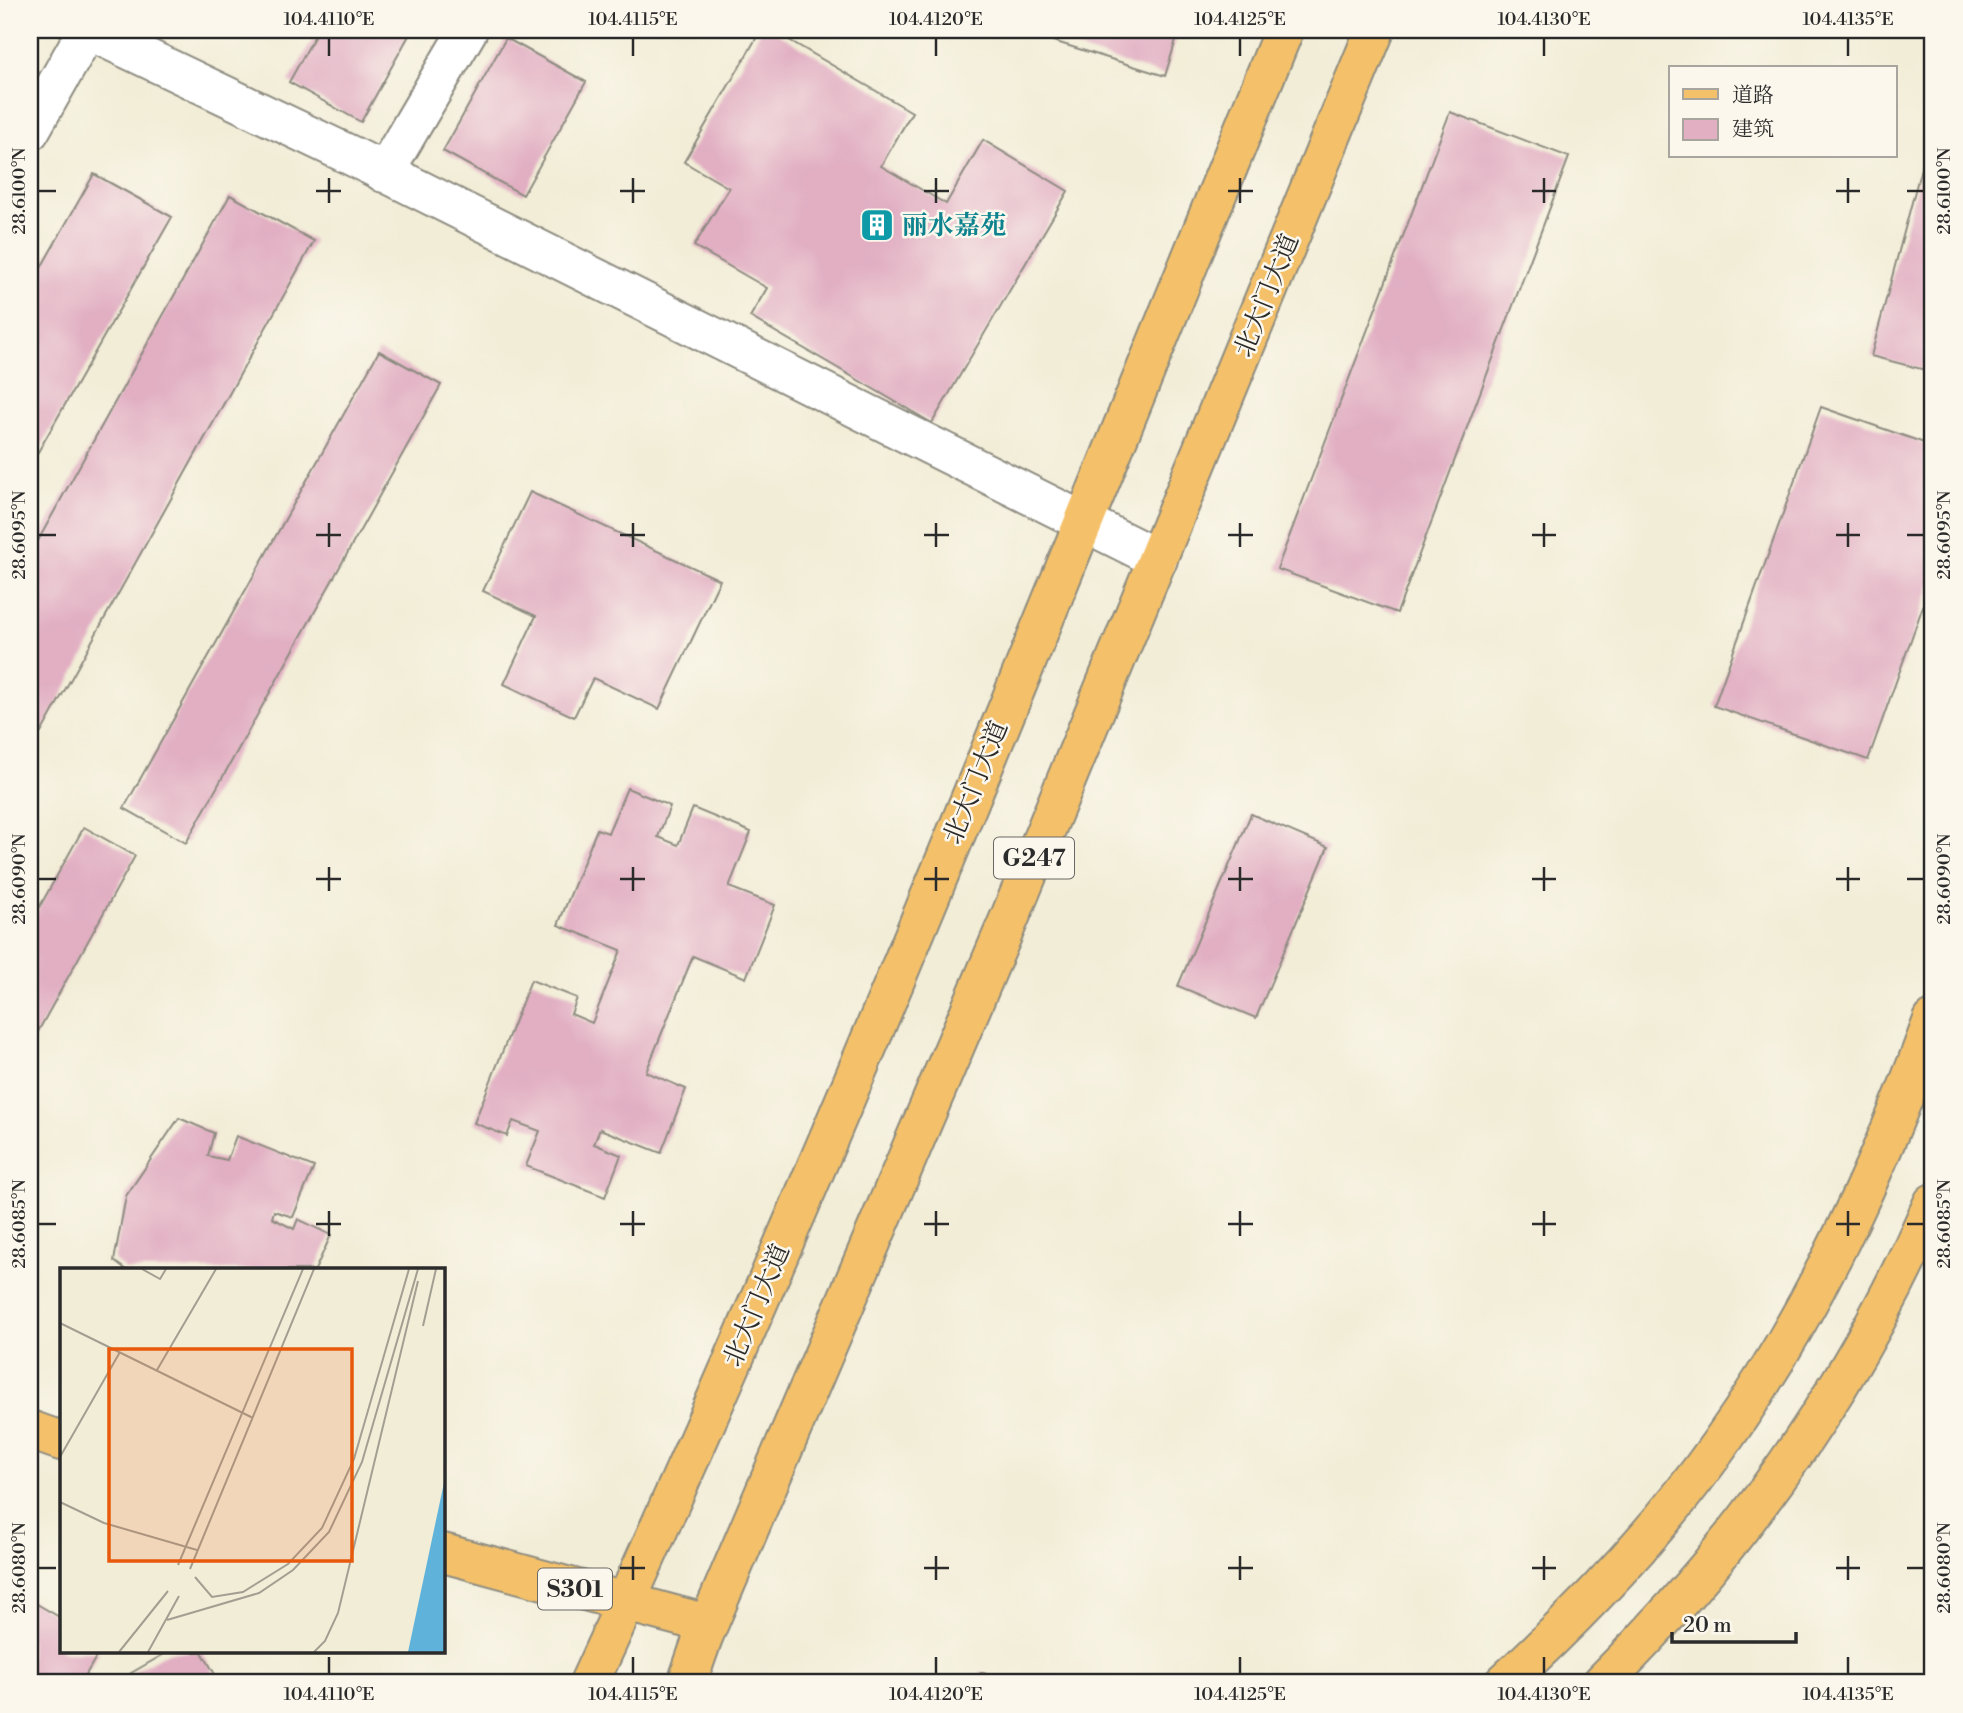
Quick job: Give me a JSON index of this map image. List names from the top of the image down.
{
  "streets": {
    "main road": ["北大门大道", "G247", "S301"]
  },
  "crossings": [
    ["北大门大道", "S301"]
  ],
  "places": {
    "building": ["丽水嘉苑"]
  },
  "legend": ["道路", "建筑"],
  "scale_bar": "20 m",
  "coordinates": [
    "104.4110°E",
    "104.4115°E",
    "104.4120°E",
    "104.4125°E",
    "104.4130°E",
    "104.4135°E",
    "28.6100°N",
    "28.6095°N",
    "28.6090°N",
    "28.6085°N",
    "28.6080°N"
  ]
}
